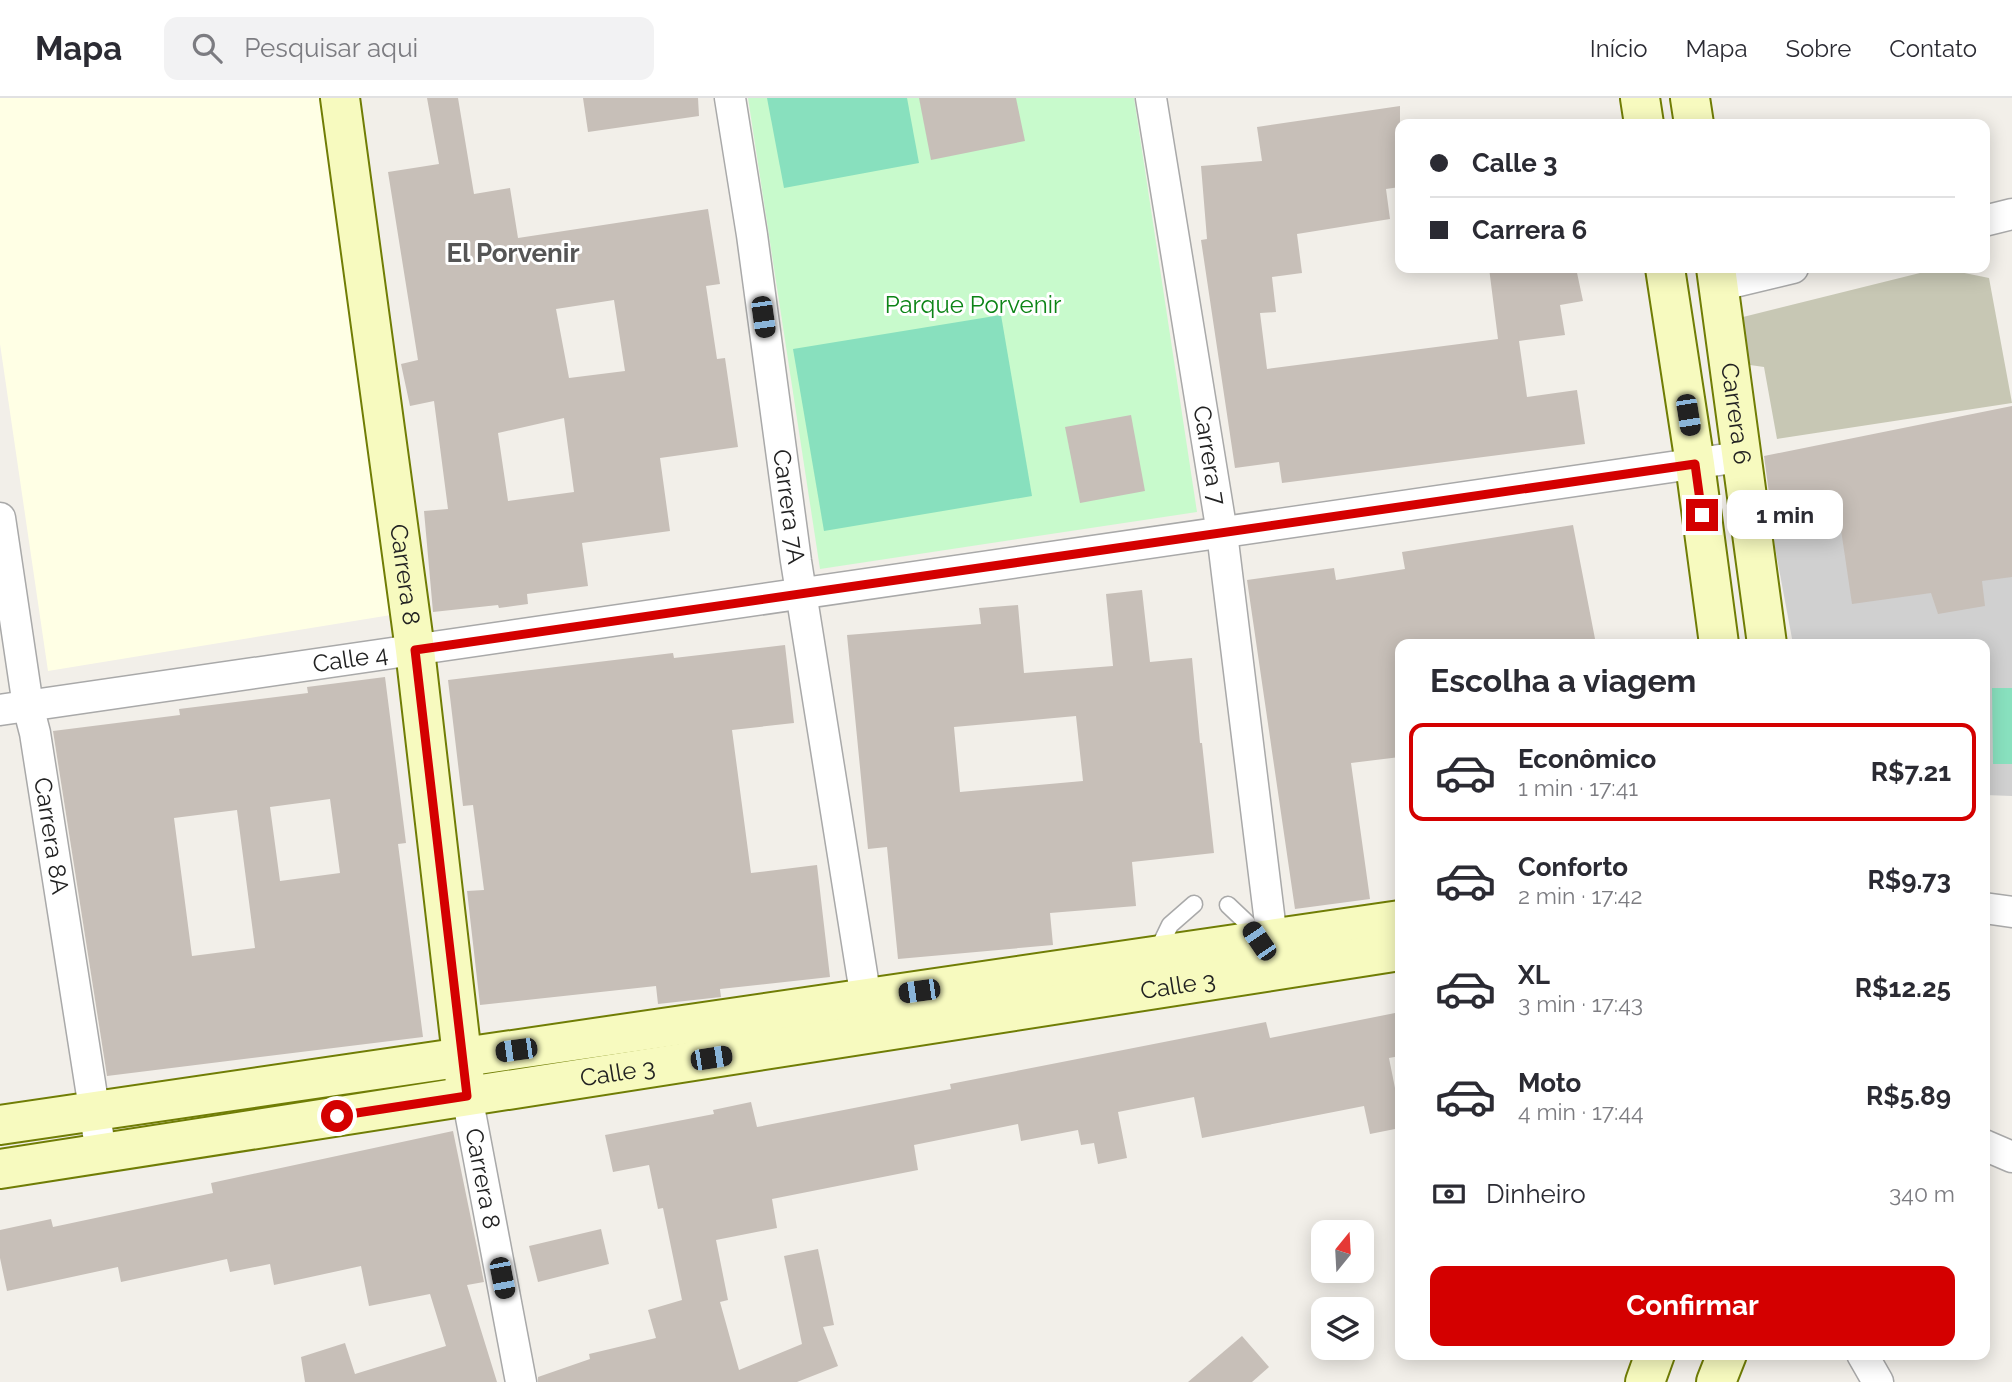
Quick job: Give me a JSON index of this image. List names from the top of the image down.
{
  "streets": {
    "street": [
      "Carrera 6",
      "Carrera 7",
      "Carrera 7A",
      "Carrera 8",
      "Calle 4",
      "Carrera 8A",
      "Calle 3"
    ]
  },
  "crossings": [
    ["Carrera 6", "Calle 4"],
    ["Carrera 7", "Calle 4"],
    ["Carrera 7", "Calle 3"],
    ["Carrera 7A", "Calle 4"],
    ["Carrera 7A", "Calle 3"],
    ["Carrera 8", "Calle 4"],
    ["Carrera 8", "Calle 3"],
    ["Calle 4", "Carrera 8A"],
    ["Carrera 8A", "Calle 3"]
  ],
  "districts": ["El Porvenir"],
  "parks": ["Parque Porvenir"],
  "north": "top",
  "page": {
    "header": "Mapa",
    "search": "Pesquisar aqui",
    "nav": [
      "Início",
      "Mapa",
      "Sobre",
      "Contato"
    ],
    "banner": ["Calle 3", "Carrera 6"],
    "bubble": "1 min",
    "heading": "Escolha a viagem",
    "list": [
      {
        "name": "Econômico",
        "note": "1 min · 17:41",
        "value": "R$7.21"
      },
      {
        "name": "Conforto",
        "note": "2 min · 17:42",
        "value": "R$9.73"
      },
      {
        "name": "XL",
        "note": "3 min · 17:43",
        "value": "R$12.25"
      },
      {
        "name": "Moto",
        "note": "4 min · 17:44",
        "value": "R$5.89"
      }
    ],
    "pay": ["Dinheiro", "340 m"],
    "buttons": "Confirmar"
  }
}
